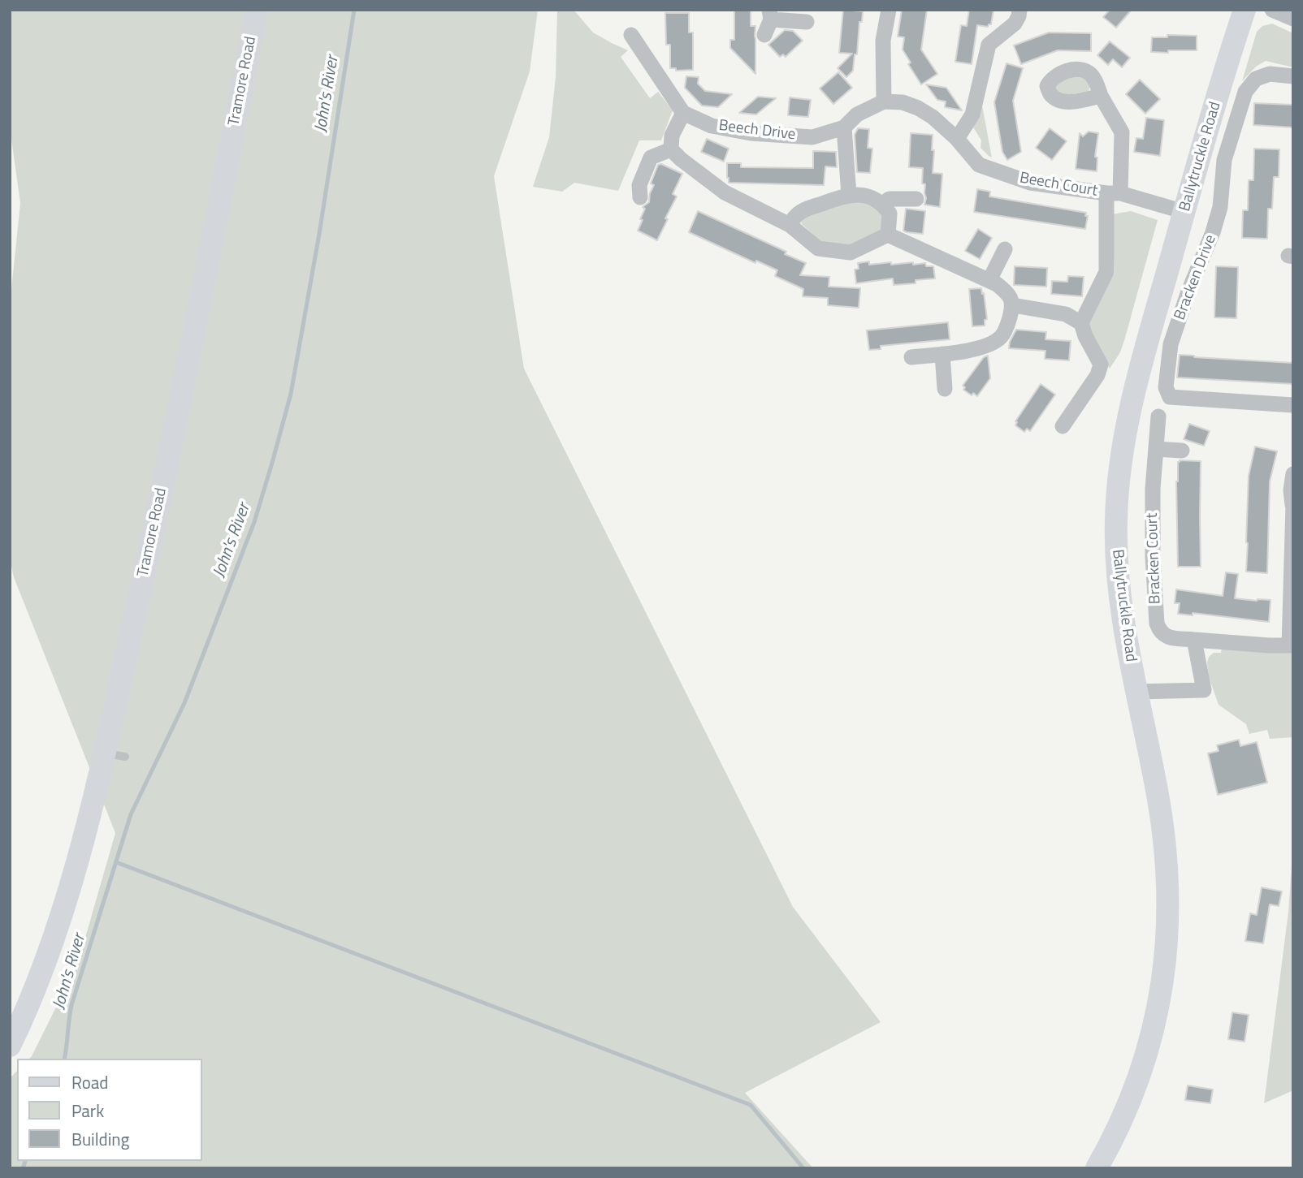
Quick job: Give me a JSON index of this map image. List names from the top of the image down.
{
  "streets": {
    "street": [
      "Tramore Road",
      "Beech Drive",
      "Ballytruckle Road",
      "Beech Court",
      "Bracken Drive",
      "Bracken Court"
    ]
  },
  "water": ["John's River"],
  "legend": ["Road", "Park", "Building"]
}
